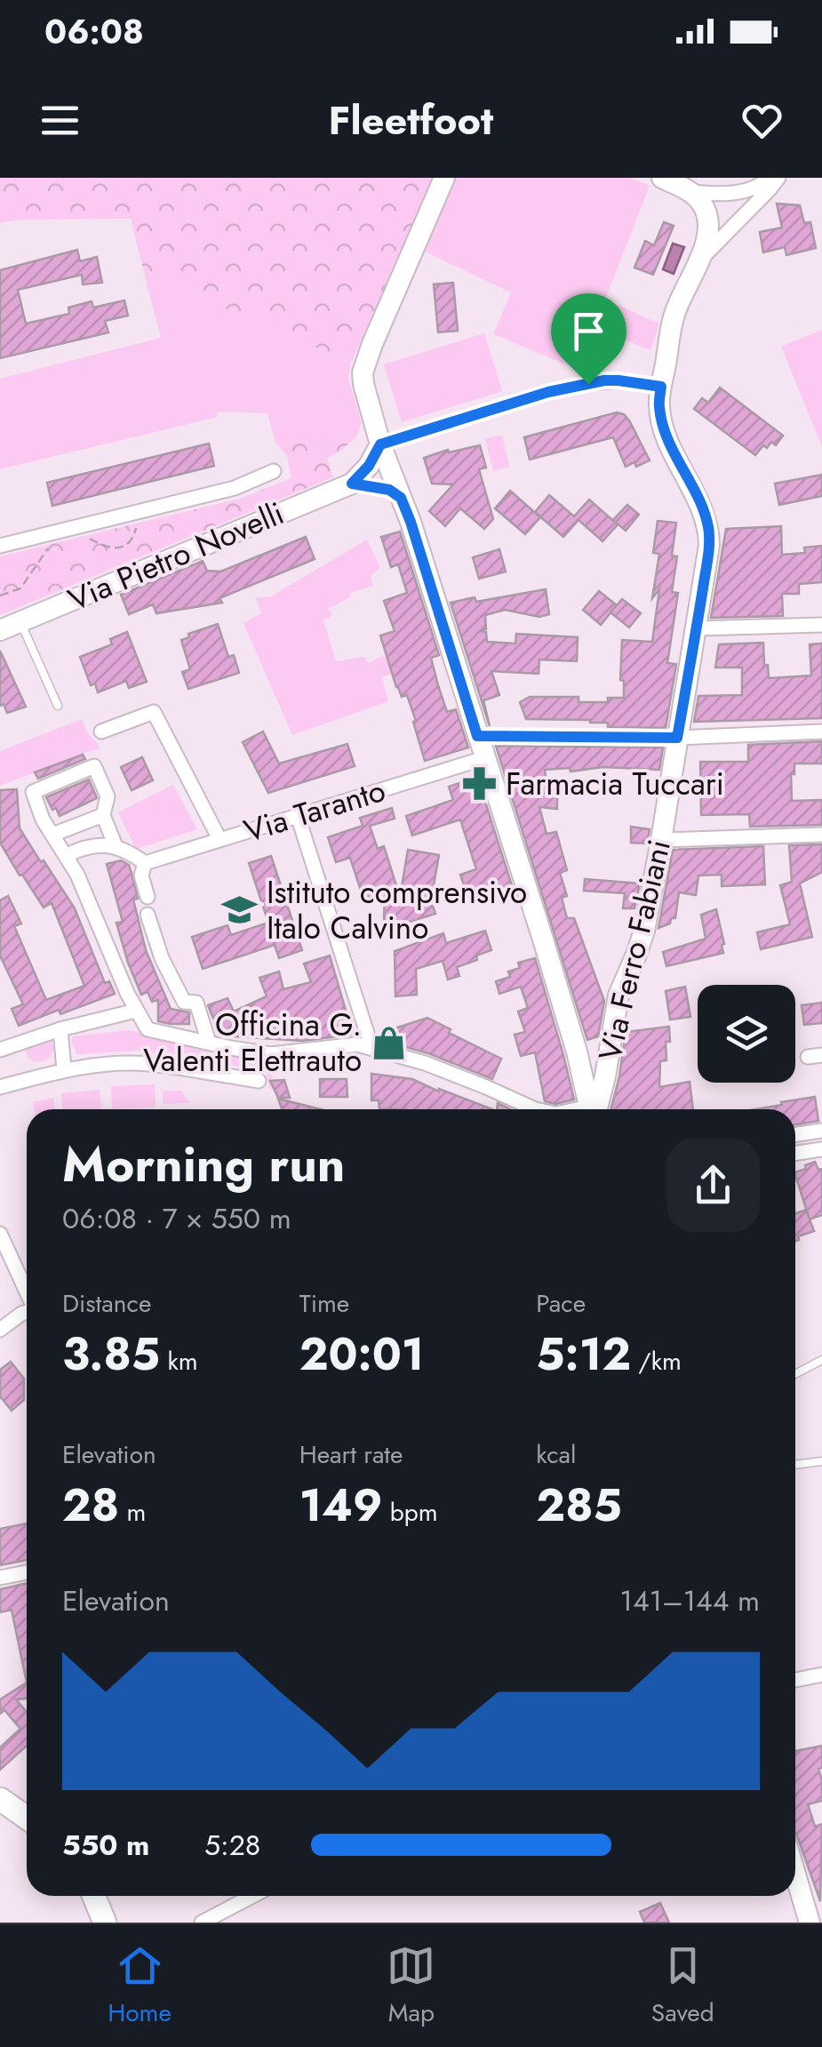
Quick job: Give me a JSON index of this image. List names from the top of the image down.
{
  "streets": {
    "main road": ["Via Pietro Novelli", "Via Ferro Fabiani"],
    "street": ["Via Taranto"]
  },
  "places": {
    "pharmacy": ["Farmacia Tuccari"],
    "school or university": ["Istituto comprensivo Italo Calvino"],
    "shop": ["Officina G. Valenti Elettrauto"]
  },
  "page": {
    "status": "06:08",
    "header": "Fleetfoot",
    "heading": ["Morning run", "06:08 · 7 × 550 m"],
    "stats": [
      ["Distance", "3.85 km"],
      ["Time", "20:01"],
      ["Pace", "5:12 /km"],
      ["Elevation", "28 m"],
      ["Heart rate", "149 bpm"],
      ["kcal", "285"]
    ],
    "chart": ["Elevation", "141–144 m"],
    "list": [
      {
        "name": "550 m",
        "note": "5:28"
      }
    ],
    "tabs": ["Home", "Map", "Saved"]
  }
}
